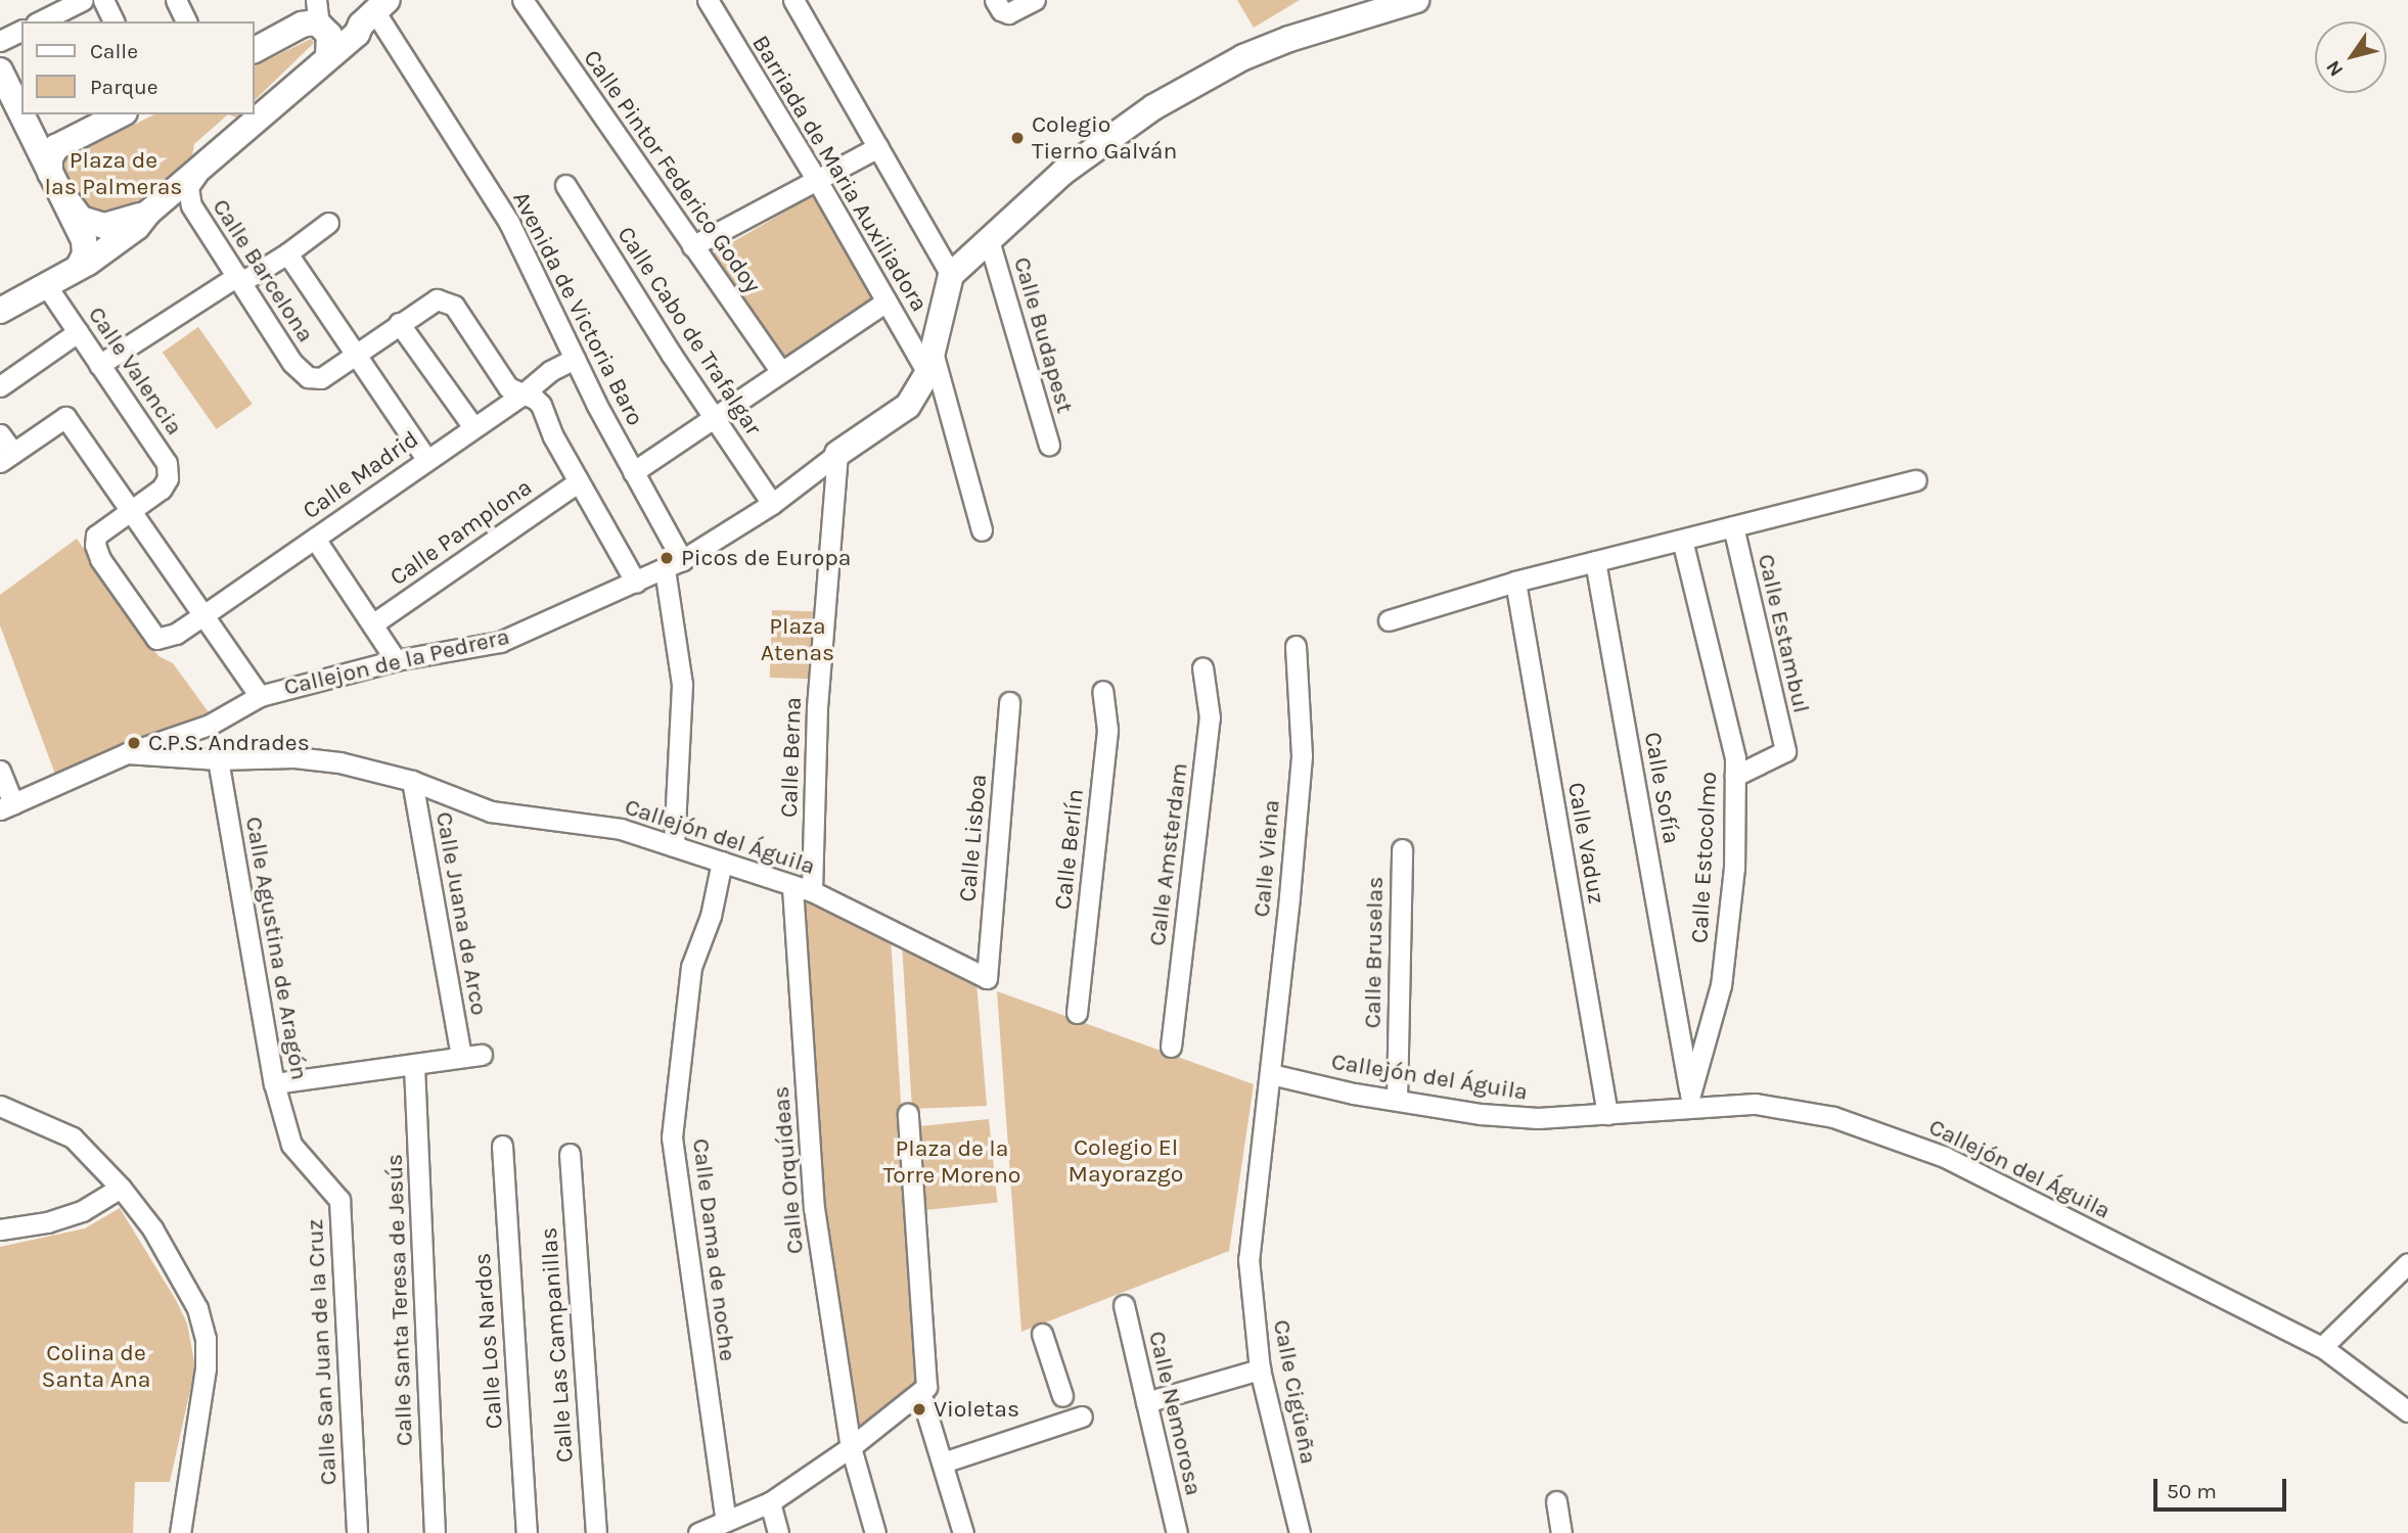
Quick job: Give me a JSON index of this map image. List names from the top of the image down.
{
  "streets": {
    "street": [
      "Calle Pintor Federico Godoy",
      "Barriada de Maria Auxiliadora",
      "Calle Barcelona",
      "Avenida de Victoria Baro",
      "Calle Cabo de Trafalgar",
      "Calle Budapest",
      "Calle Valencia",
      "Calle Madrid",
      "Calle Pamplona",
      "Calle Estambul",
      "Callejon de la Pedrera",
      "Calle Berna",
      "Calle Sofía",
      "Callejón del Águila",
      "Calle Lisboa",
      "Calle Vaduz",
      "Calle Berlín",
      "Calle Amsterdam",
      "Calle Estocolmo",
      "Calle Viena",
      "Calle Juana de Arco",
      "Calle Agustina de Aragón",
      "Calle Bruselas",
      "Calle Orquídeas",
      "Calle Dama de noche",
      "Calle Santa Teresa de Jesús",
      "Calle Los Nardos",
      "Calle Las Campanillas",
      "Calle San Juan de la Cruz",
      "Calle Cigüeña",
      "Calle Nemorosa"
    ]
  },
  "crossings": [
    ["Barriada de Maria Auxiliadora", "Callejon de la Pedrera"],
    ["Avenida de Victoria Baro", "Calle Madrid"],
    ["Avenida de Victoria Baro", "Callejon de la Pedrera"],
    ["Calle Cabo de Trafalgar", "Callejon de la Pedrera"],
    ["Calle Valencia", "Calle Madrid"],
    ["Calle Estambul", "Calle Estocolmo"],
    ["Callejon de la Pedrera", "Calle Berna"],
    ["Callejon de la Pedrera", "Callejón del Águila"],
    ["Calle Berna", "Callejón del Águila"],
    ["Calle Berna", "Calle Orquídeas"],
    ["Calle Sofía", "Callejón del Águila"],
    ["Calle Sofía", "Calle Estocolmo"],
    ["Callejón del Águila", "Calle Lisboa"],
    ["Callejón del Águila", "Calle Vaduz"],
    ["Callejón del Águila", "Calle Estocolmo"],
    ["Callejón del Águila", "Calle Viena"],
    ["Callejón del Águila", "Calle Juana de Arco"],
    ["Callejón del Águila", "Calle Agustina de Aragón"],
    ["Callejón del Águila", "Calle Bruselas"],
    ["Callejón del Águila", "Calle Orquídeas"],
    ["Callejón del Águila", "Calle Dama de noche"],
    ["Calle Viena", "Calle Cigüeña"],
    ["Calle Agustina de Aragón", "Calle San Juan de la Cruz"]
  ],
  "parks": [
    "Plaza de las Palmeras",
    "Plaza Atenas",
    "Colegio El Mayorazgo",
    "Plaza de la Torre Moreno",
    "Colina de Santa Ana"
  ],
  "places": [
    "Colegio Tierno Galván",
    "Picos de Europa",
    "C.P.S. Andrades",
    "Violetas"
  ],
  "legend": ["Calle", "Parque"],
  "scale_bar": "50 m",
  "north": "bottom left"
}
